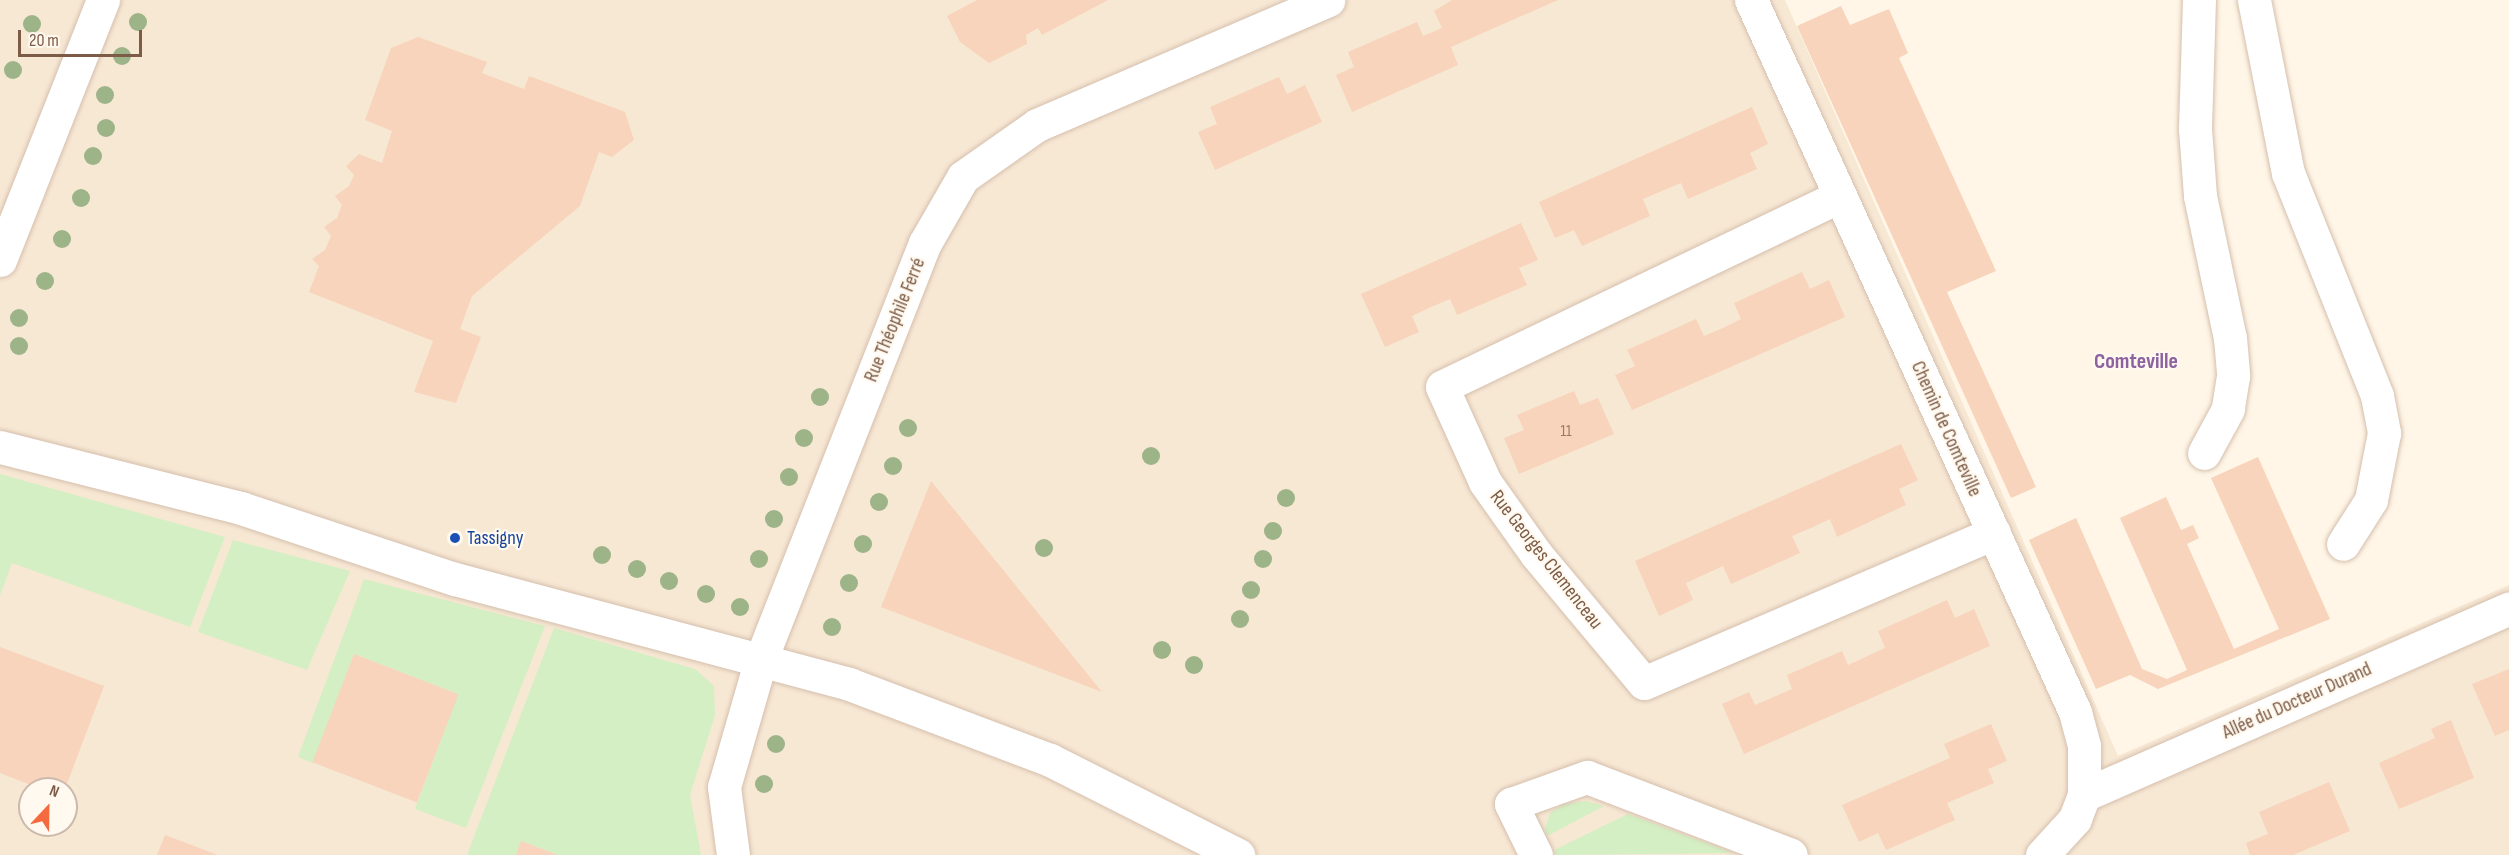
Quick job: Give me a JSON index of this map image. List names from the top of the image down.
{
  "streets": {
    "street": [
      "Rue Théophile Ferré",
      "Chemin de Comteville",
      "Rue Georges Clemenceau",
      "Allée du Docteur Durand"
    ]
  },
  "crossings": [
    ["Chemin de Comteville", "Rue Georges Clemenceau"],
    ["Chemin de Comteville", "Allée du Docteur Durand"]
  ],
  "districts": ["Comteville"],
  "places": ["Tassigny"],
  "house_numbers": ["11"],
  "scale_bar": "20 m",
  "north": "top"
}
